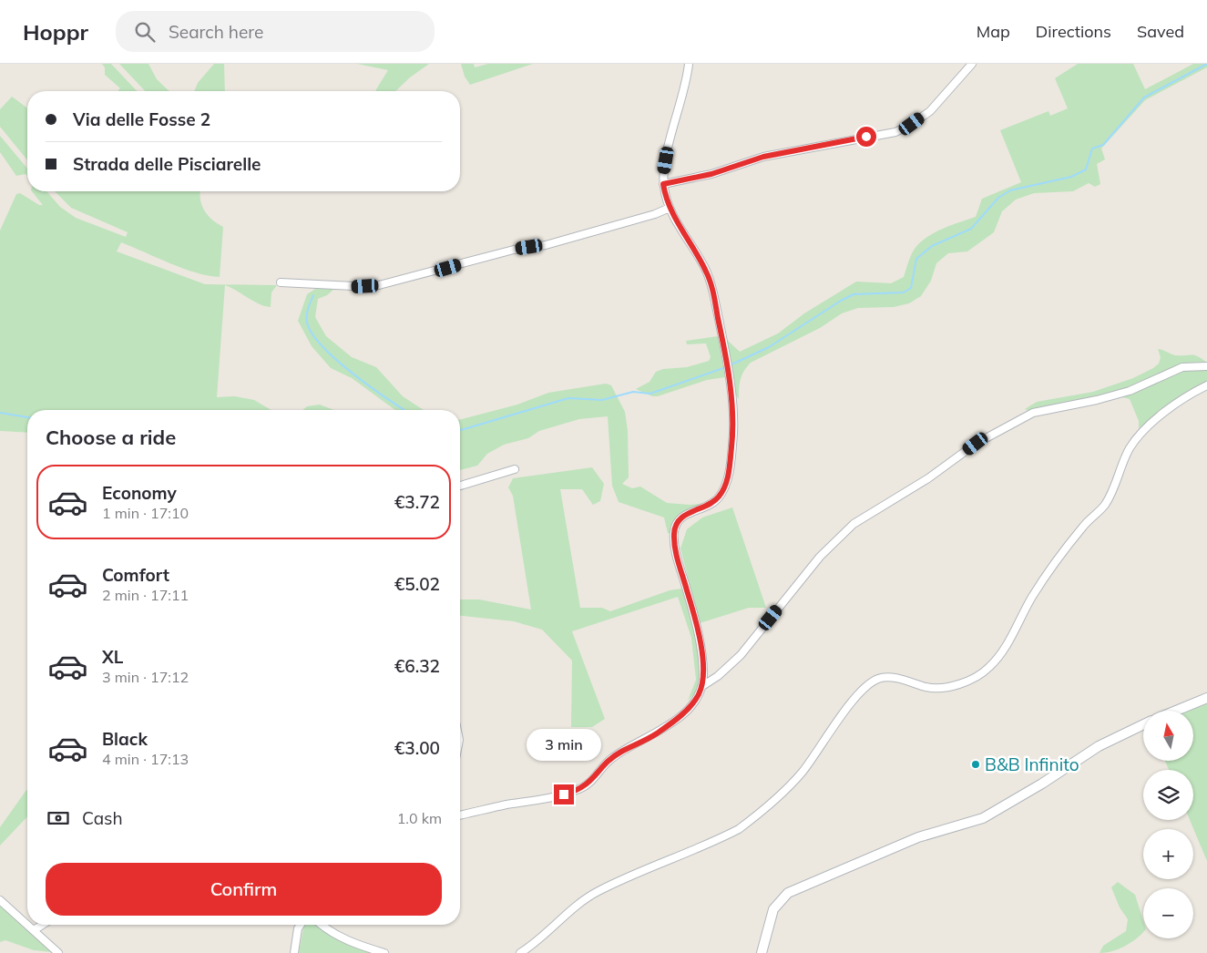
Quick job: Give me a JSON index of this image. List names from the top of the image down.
{
  "places": ["B&B Infinito"],
  "north": "top",
  "page": {
    "header": "Hoppr",
    "search": "Search here",
    "nav": ["Map", "Directions", "Saved"],
    "banner": ["Via delle Fosse 2", "Strada delle Pisciarelle"],
    "heading": "Choose a ride",
    "list": [
      {
        "name": "Economy",
        "note": "1 min · 17:10",
        "value": "€3.72"
      },
      {
        "name": "Comfort",
        "note": "2 min · 17:11",
        "value": "€5.02"
      },
      {
        "name": "XL",
        "note": "3 min · 17:12",
        "value": "€6.32"
      },
      {
        "name": "Black",
        "note": "4 min · 17:13",
        "value": "€3.00"
      }
    ],
    "map_buttons": ["+", "−"],
    "bubble": "3 min",
    "pay": ["Cash", "1.0 km"],
    "buttons": "Confirm"
  }
}
